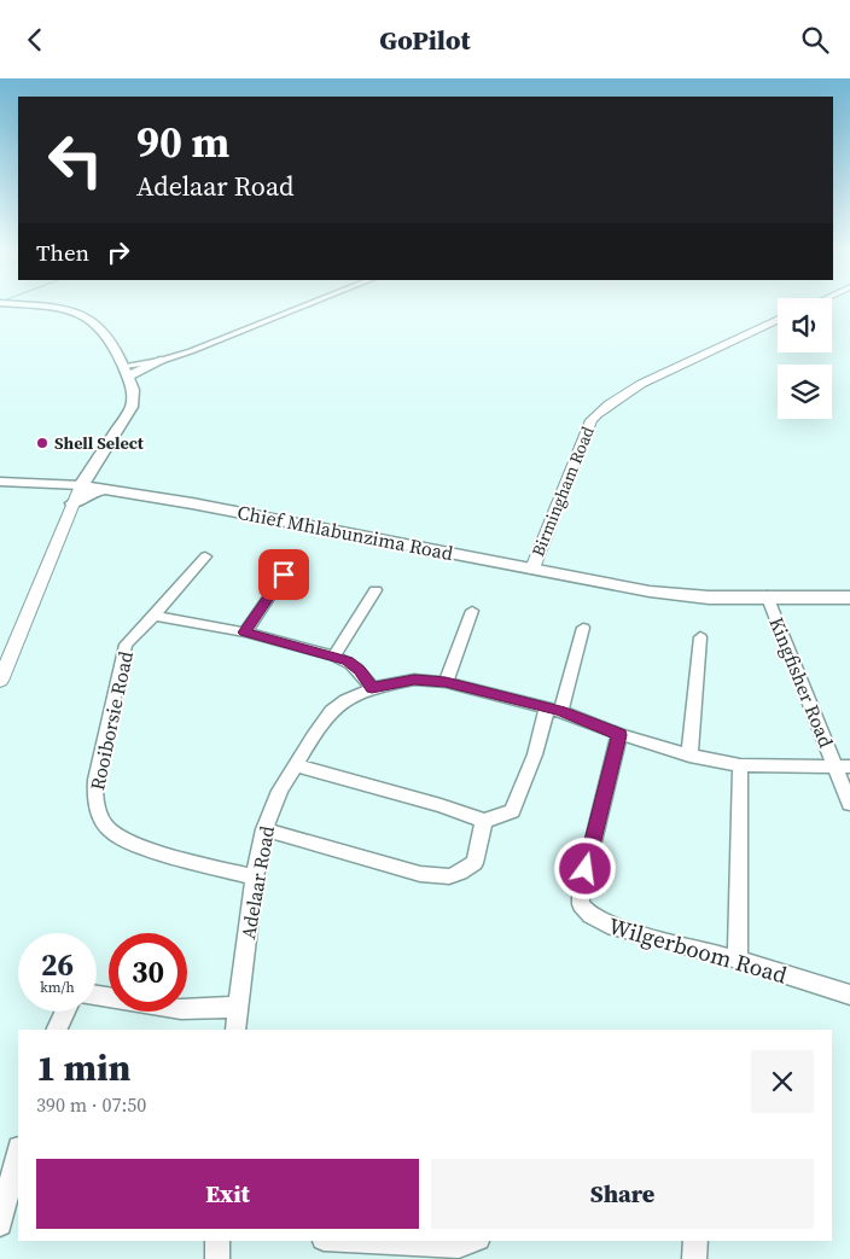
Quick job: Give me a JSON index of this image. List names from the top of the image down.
{
  "streets": {
    "main road": ["Chief Mhlabunzima Road"],
    "street": [
      "Birmingham Road",
      "Kingfisher Road",
      "Rooiborsie Road",
      "Adelaar Road",
      "Wilgerboom Road"
    ]
  },
  "crossings": [
    ["Birmingham Road", "Chief Mhlabunzima Road"],
    ["Chief Mhlabunzima Road", "Kingfisher Road"],
    ["Kingfisher Road", "Adelaar Road"],
    ["Rooiborsie Road", "Adelaar Road"],
    ["Adelaar Road", "Wilgerboom Road"]
  ],
  "places": ["Shell Select"],
  "page": {
    "header": "GoPilot",
    "turn": ["90 m", "Adelaar Road"],
    "then": "Then",
    "speed": "26 km/h",
    "limit": "30",
    "heading": ["1 min", "390 m · 07:50"],
    "buttons": ["Exit", "Share"]
  }
}
